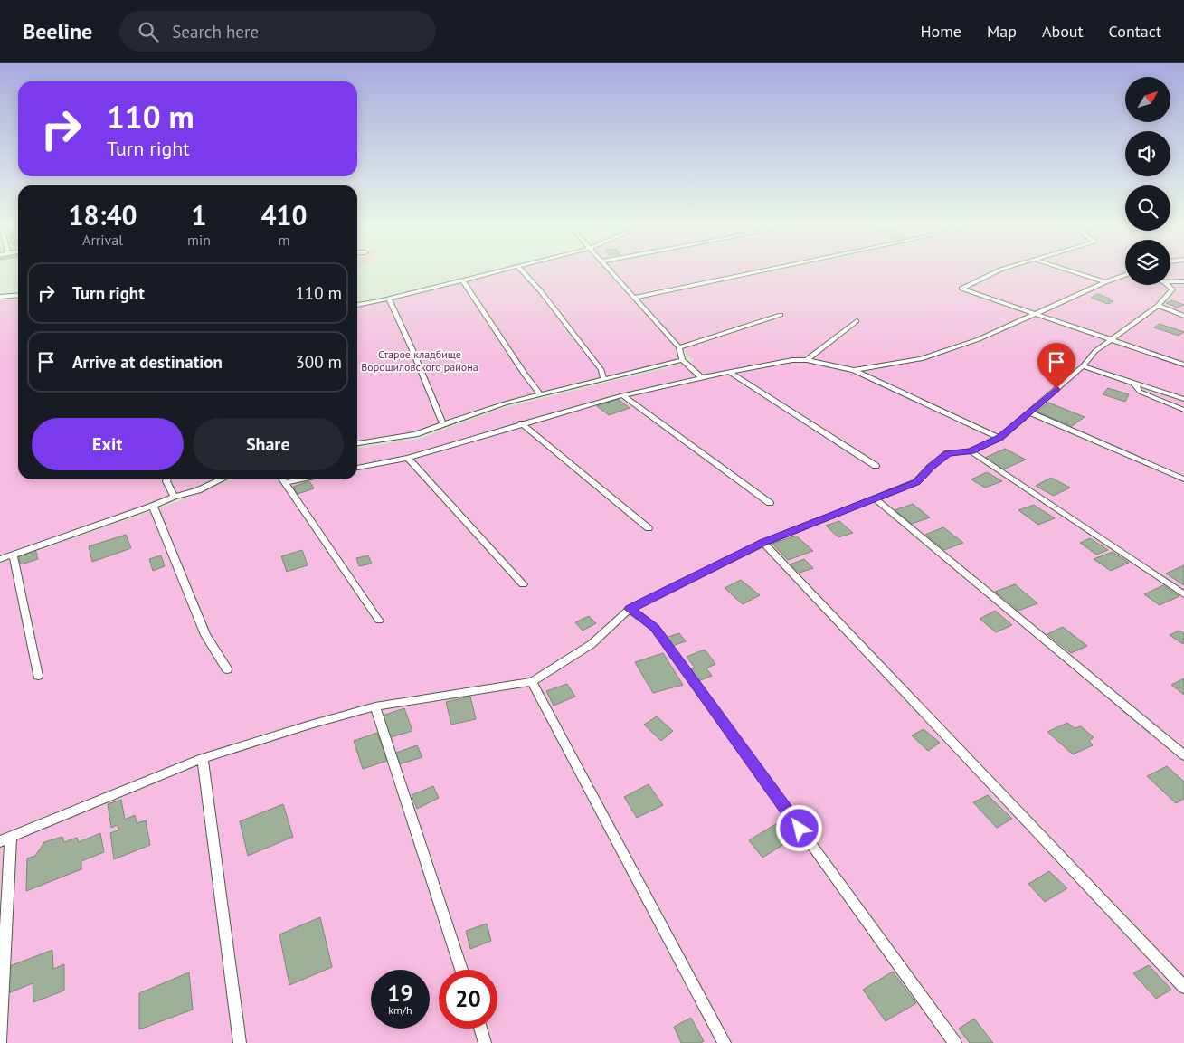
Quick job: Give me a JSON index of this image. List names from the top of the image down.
{
  "parks": ["Старое кладбище Ворошиловского района"],
  "north": "top right",
  "page": {
    "header": "Beeline",
    "search": "Search here",
    "nav": [
      "Home",
      "Map",
      "About",
      "Contact"
    ],
    "turn": ["110 m", "Turn right"],
    "eta": [
      "18:40",
      "Arrival",
      "1",
      "min",
      "410",
      "m"
    ],
    "list": [
      {
        "name": "Turn right",
        "value": "110 m"
      },
      {
        "name": "Arrive at destination",
        "value": "300 m"
      }
    ],
    "buttons": ["Exit", "Share"],
    "speed": "19 km/h",
    "limit": "20"
  }
}
